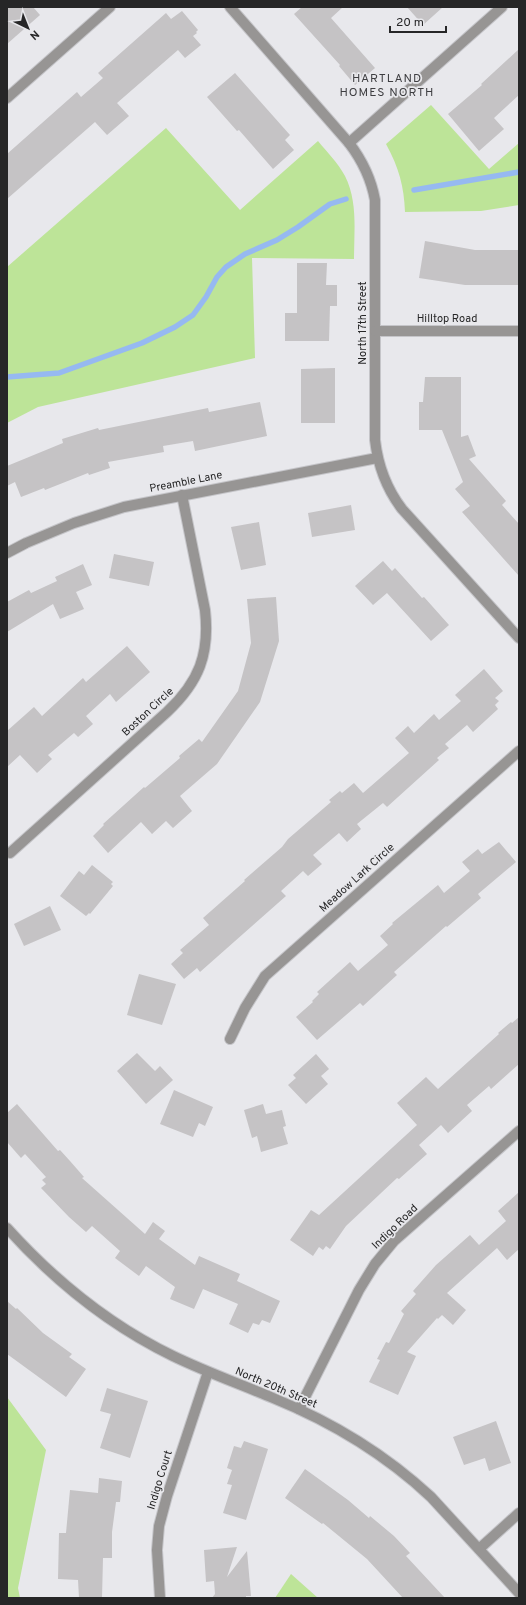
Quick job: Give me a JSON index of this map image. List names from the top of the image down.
{
  "streets": {
    "street": [
      "Hilltop Road",
      "North 17th Street",
      "Preamble Lane",
      "Boston Circle",
      "Meadow Lark Circle",
      "Indigo Road",
      "North 20th Street",
      "Indigo Court"
    ]
  },
  "crossings": [
    ["Hilltop Road", "North 17th Street"],
    ["North 17th Street", "Preamble Lane"],
    ["Preamble Lane", "Boston Circle"],
    ["Indigo Road", "North 20th Street"],
    ["North 20th Street", "Indigo Court"]
  ],
  "districts": ["HARTLAND HOMES NORTH"],
  "scale_bar": "20 m",
  "north": "bottom right"
}
